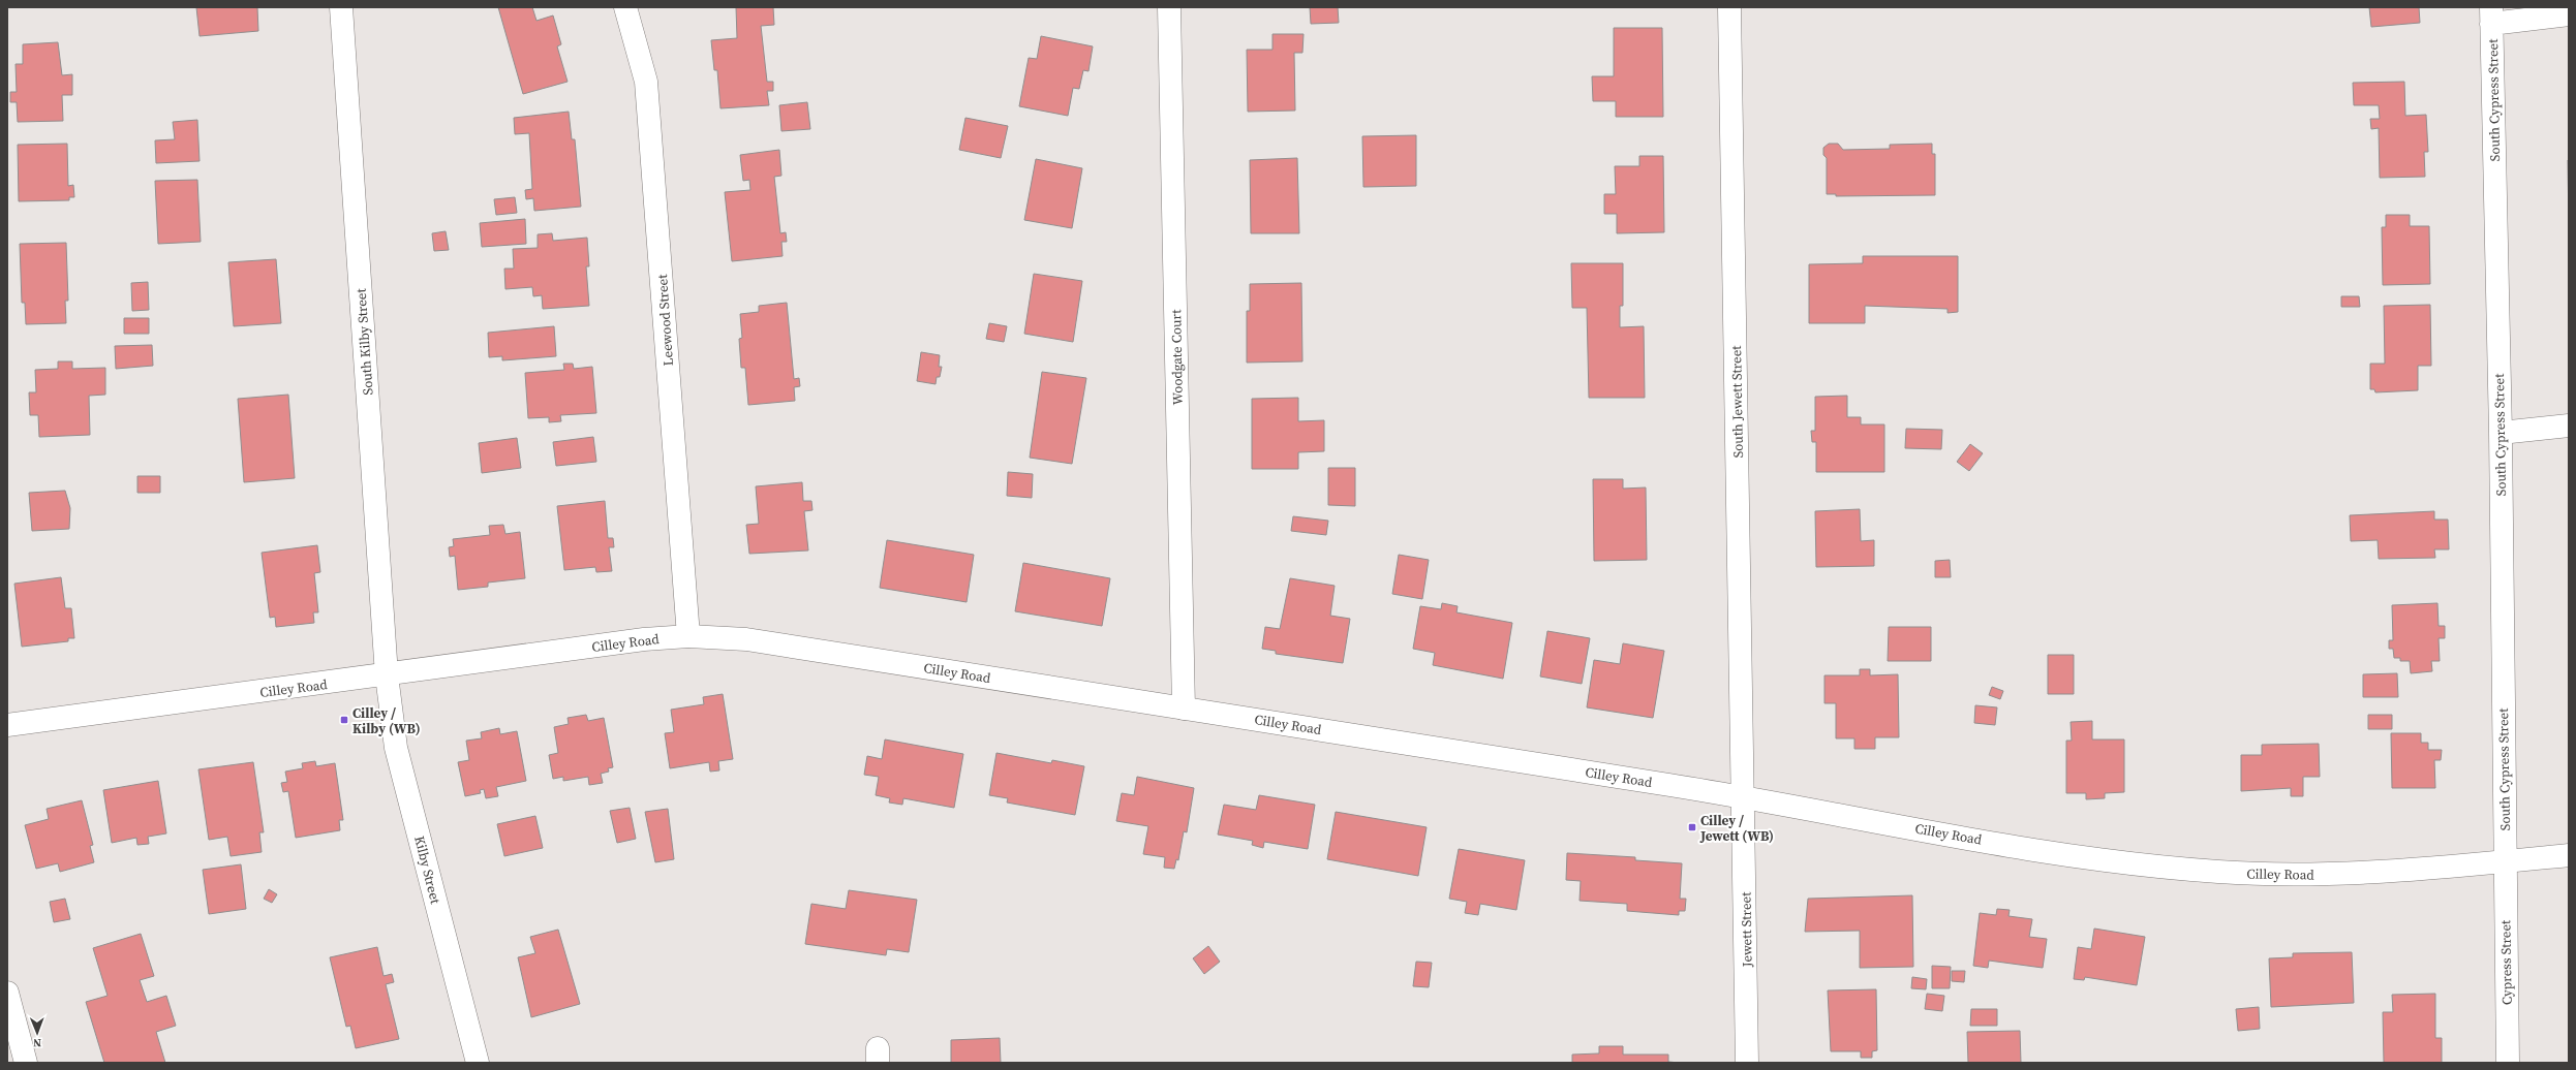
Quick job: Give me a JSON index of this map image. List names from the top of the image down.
{
  "streets": {
    "street": [
      "South Cypress Street",
      "Leewood Street",
      "South Kilby Street",
      "Woodgate Court",
      "South Jewett Street",
      "Cilley Road",
      "Kilby Street",
      "Jewett Street",
      "Cypress Street"
    ]
  },
  "crossings": [
    ["South Cypress Street", "Cilley Road"],
    ["South Cypress Street", "Cypress Street"],
    ["Leewood Street", "Cilley Road"],
    ["South Kilby Street", "Cilley Road"],
    ["South Kilby Street", "Kilby Street"],
    ["Woodgate Court", "Cilley Road"],
    ["South Jewett Street", "Cilley Road"],
    ["South Jewett Street", "Jewett Street"],
    ["Cilley Road", "Kilby Street"],
    ["Cilley Road", "Jewett Street"],
    ["Cilley Road", "Cypress Street"]
  ],
  "places": {
    "transit": ["Cilley / Kilby (WB)", "Cilley / Jewett (WB)"]
  },
  "north": "bottom"
}
